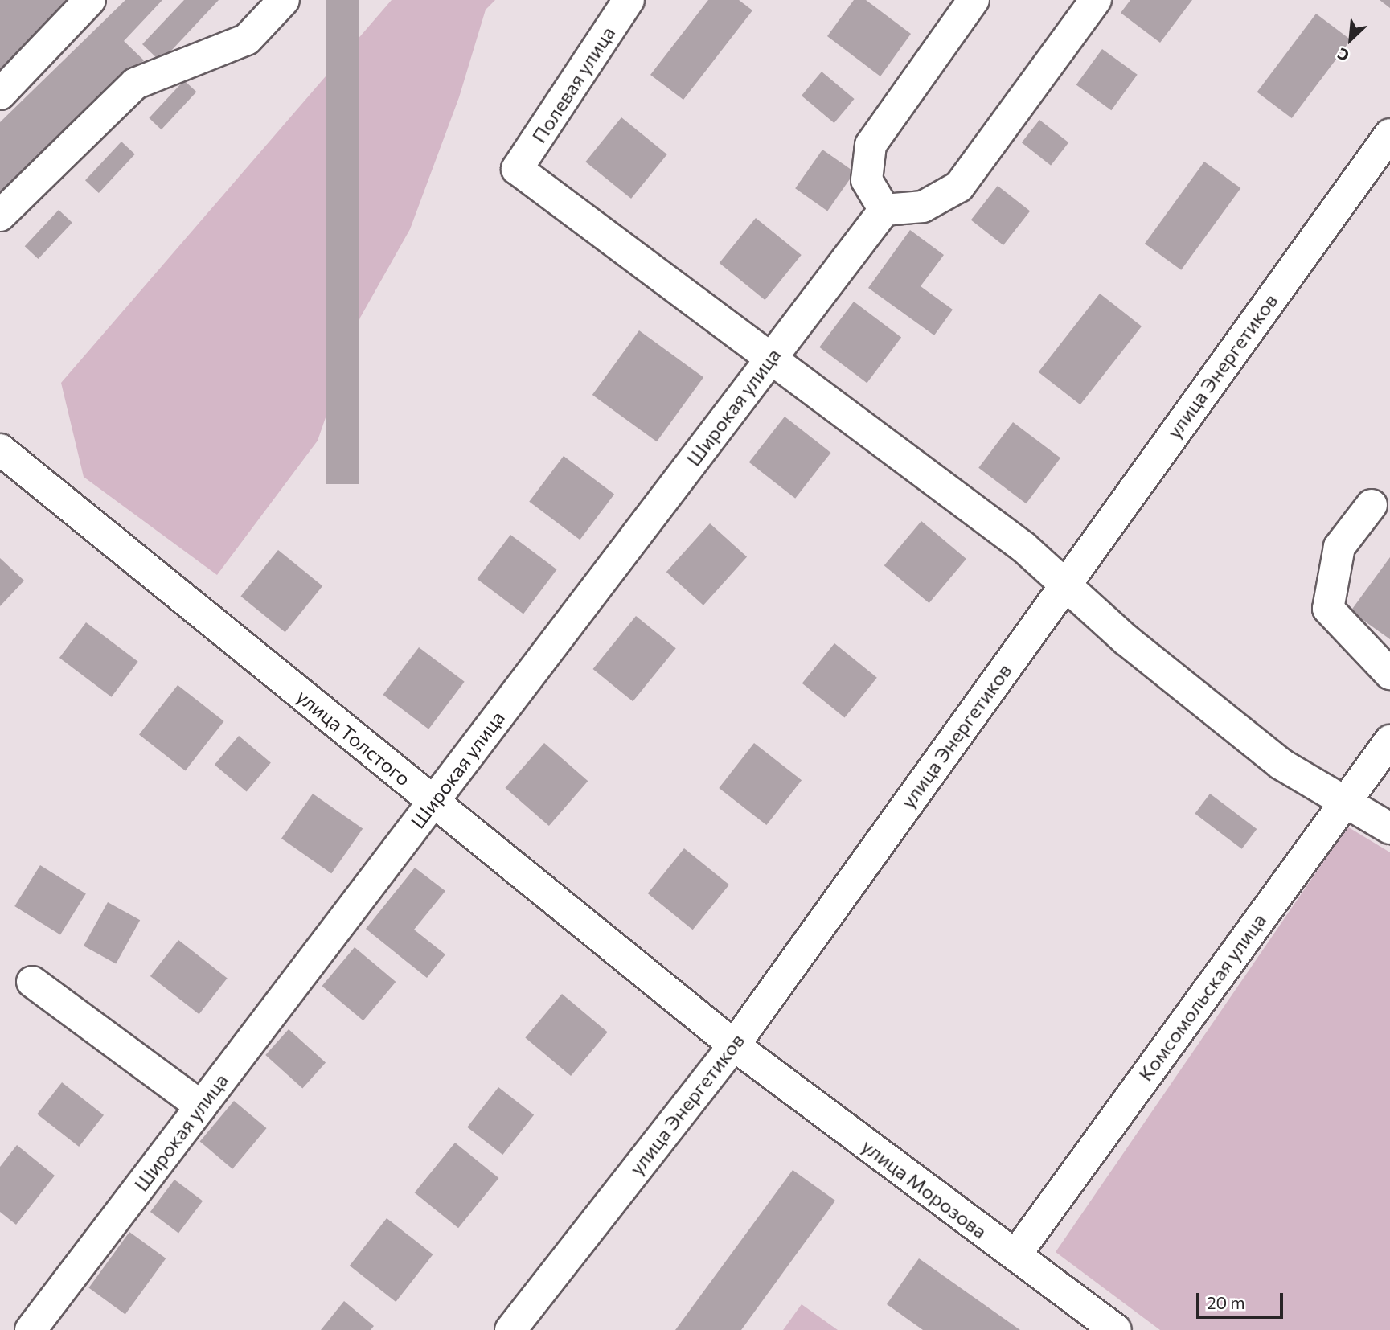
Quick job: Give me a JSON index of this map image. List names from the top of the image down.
{
  "streets": {
    "street": [
      "Полевая улица",
      "улица Энергетиков",
      "Широкая улица",
      "улица Толстого",
      "Комсомольская улица",
      "улица Морозова"
    ]
  },
  "crossings": [
    ["Полевая улица", "Широкая улица"],
    ["улица Энергетиков", "улица Толстого"],
    ["улица Энергетиков", "улица Морозова"],
    ["Широкая улица", "улица Толстого"],
    ["улица Толстого", "улица Морозова"],
    ["Комсомольская улица", "улица Морозова"]
  ],
  "scale_bar": "20 m",
  "north": "bottom left"
}
